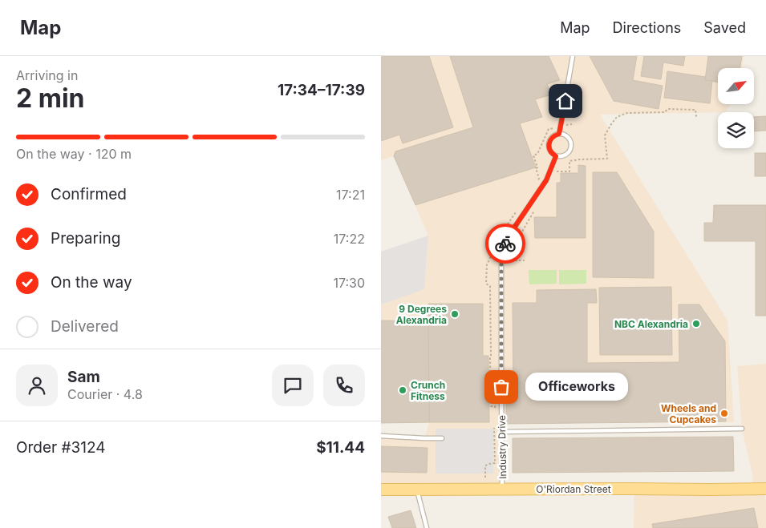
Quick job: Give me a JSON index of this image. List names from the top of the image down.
{
  "streets": {
    "main road": ["O'Riordan Street"],
    "lane": ["Industry Drive"]
  },
  "crossings": [
    ["Industry Drive", "O'Riordan Street"]
  ],
  "places": [
    "9 Degrees Alexandria",
    "NBC Alexandria",
    "Officeworks",
    "Crunch Fitness",
    "Wheels and Cupcakes"
  ],
  "north": "top right",
  "page": {
    "header": "Map",
    "nav": ["Map", "Directions", "Saved"],
    "heading": ["2 min", "Arriving in", "17:34–17:39"],
    "panel": [
      "Sam",
      "Courier · 4.8",
      "Order #3124",
      "$11.44"
    ],
    "bar": "On the way · 120 m",
    "list": [
      ["Confirmed", "17:21"],
      ["Preparing", "17:22"],
      ["On the way", "17:30"],
      "Delivered"
    ],
    "bubble": "Officeworks"
  }
}
